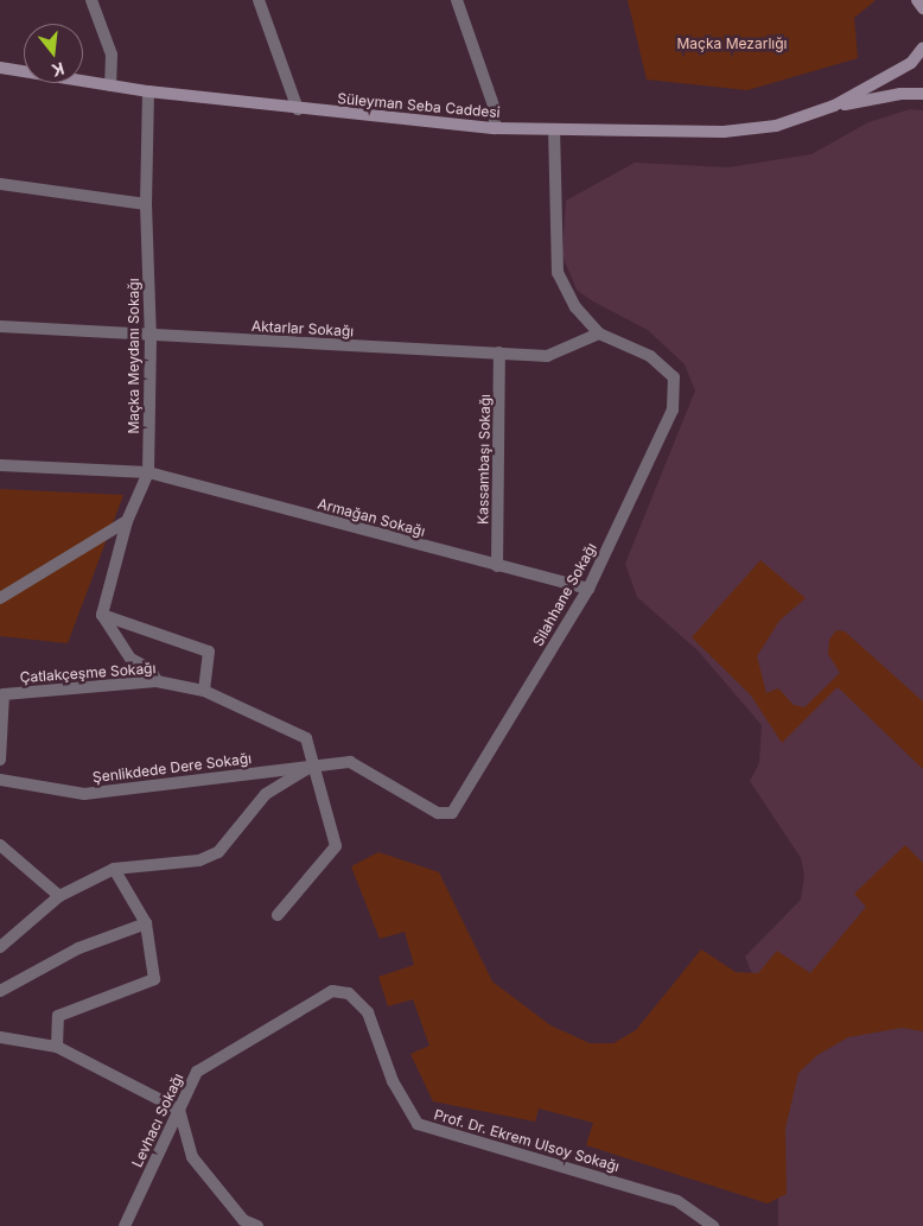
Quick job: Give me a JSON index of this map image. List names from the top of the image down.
{
  "streets": {
    "main road": ["Süleyman Seba Caddesi"],
    "street": [
      "Aktarlar Sokağı",
      "Maçka Meydanı Sokağı",
      "Kassambaşı Sokağı",
      "Armağan Sokağı",
      "Silahhane Sokağı",
      "Çatlakçeşme Sokağı",
      "Şenlikdede Dere Sokağı",
      "Levhacı Sokağı",
      "Prof. Dr. Ekrem Ulsoy Sokağı"
    ]
  },
  "crossings": [
    ["Süleyman Seba Caddesi", "Maçka Meydanı Sokağı"],
    ["Aktarlar Sokağı", "Maçka Meydanı Sokağı"],
    ["Aktarlar Sokağı", "Kassambaşı Sokağı"],
    ["Aktarlar Sokağı", "Silahhane Sokağı"],
    ["Maçka Meydanı Sokağı", "Armağan Sokağı"],
    ["Kassambaşı Sokağı", "Armağan Sokağı"],
    ["Armağan Sokağı", "Silahhane Sokağı"],
    ["Silahhane Sokağı", "Çatlakçeşme Sokağı"],
    ["Silahhane Sokağı", "Şenlikdede Dere Sokağı"],
    ["Çatlakçeşme Sokağı", "Şenlikdede Dere Sokağı"],
    ["Levhacı Sokağı", "Prof. Dr. Ekrem Ulsoy Sokağı"]
  ],
  "parks": ["Maçka Mezarlığı"],
  "north": "bottom"
}
